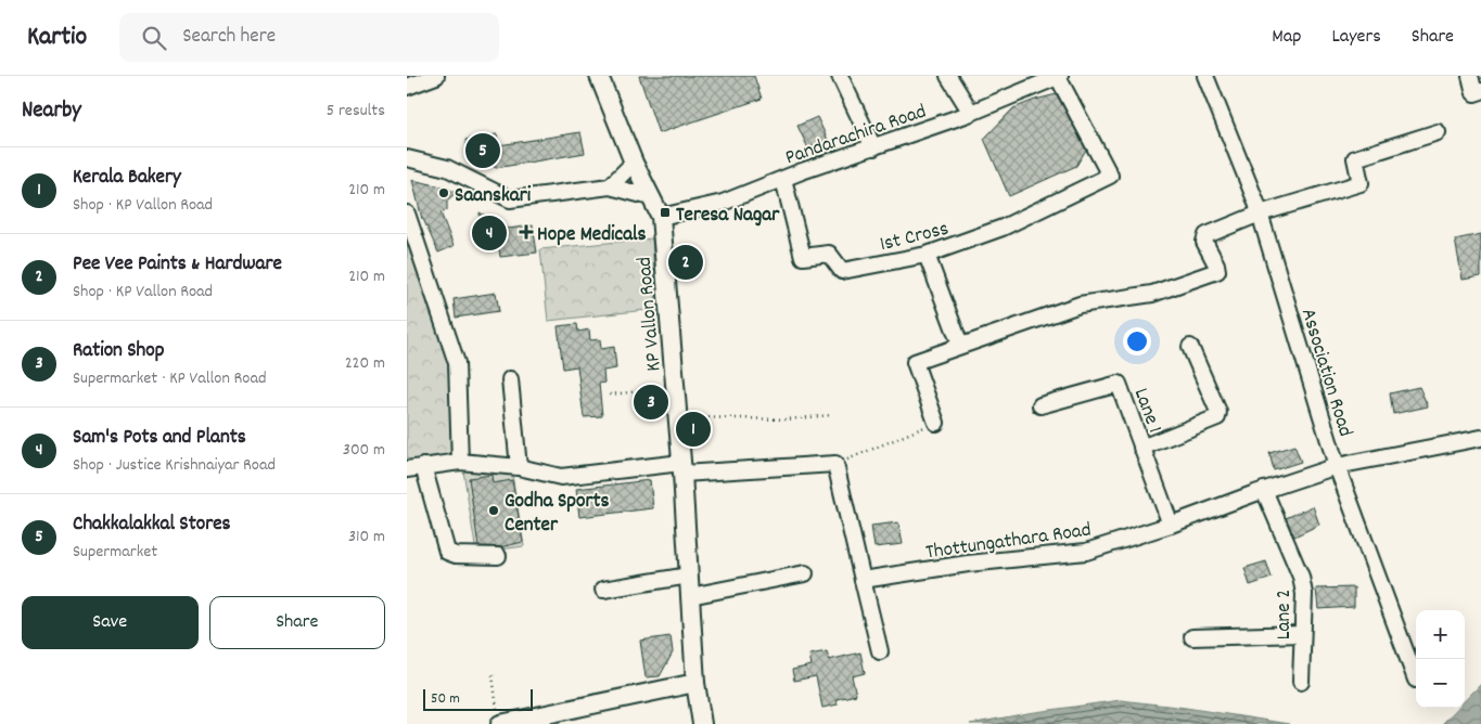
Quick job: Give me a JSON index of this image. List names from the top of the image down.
{
  "streets": {
    "street": [
      "Pandarachira Road",
      "1st Cross",
      "KP Vallon Road",
      "Association Road",
      "Lane 1",
      "Thottungathara Road",
      "Lane 2"
    ]
  },
  "crossings": [
    ["Pandarachira Road", "1st Cross"],
    ["Pandarachira Road", "KP Vallon Road"],
    ["Association Road", "Thottungathara Road"],
    ["Lane 1", "Thottungathara Road"],
    ["Thottungathara Road", "Lane 2"]
  ],
  "places": {
    "other": ["Saanskari", "Godha Sports Center"],
    "transit": ["Teresa Nagar"],
    "health": ["Hope Medicals"]
  },
  "scale_bar": "50 m",
  "page": {
    "header": "Kartio",
    "search": "Search here",
    "nav": ["Map", "Layers", "Share"],
    "heading": ["Nearby", "5 results"],
    "pins": [
      "5",
      "4",
      "2",
      "3",
      "1"
    ],
    "list": [
      {
        "mark": "1",
        "name": "Kerala Bakery",
        "note": "Shop · KP Vallon Road",
        "value": "210 m"
      },
      {
        "mark": "2",
        "name": "Pee Vee Paints & Hardware",
        "note": "Shop · KP Vallon Road",
        "value": "210 m"
      },
      {
        "mark": "3",
        "name": "Ration Shop",
        "note": "Supermarket · KP Vallon Road",
        "value": "220 m"
      },
      {
        "mark": "4",
        "name": "Sam's Pots and Plants",
        "note": "Shop · Justice Krishnaiyar Road",
        "value": "300 m"
      },
      {
        "mark": "5",
        "name": "Chakkalakkal Stores",
        "note": "Supermarket",
        "value": "310 m"
      }
    ],
    "buttons": ["Save", "Share"],
    "map_buttons": ["+", "−"],
    "scale": "50 m"
  }
}
